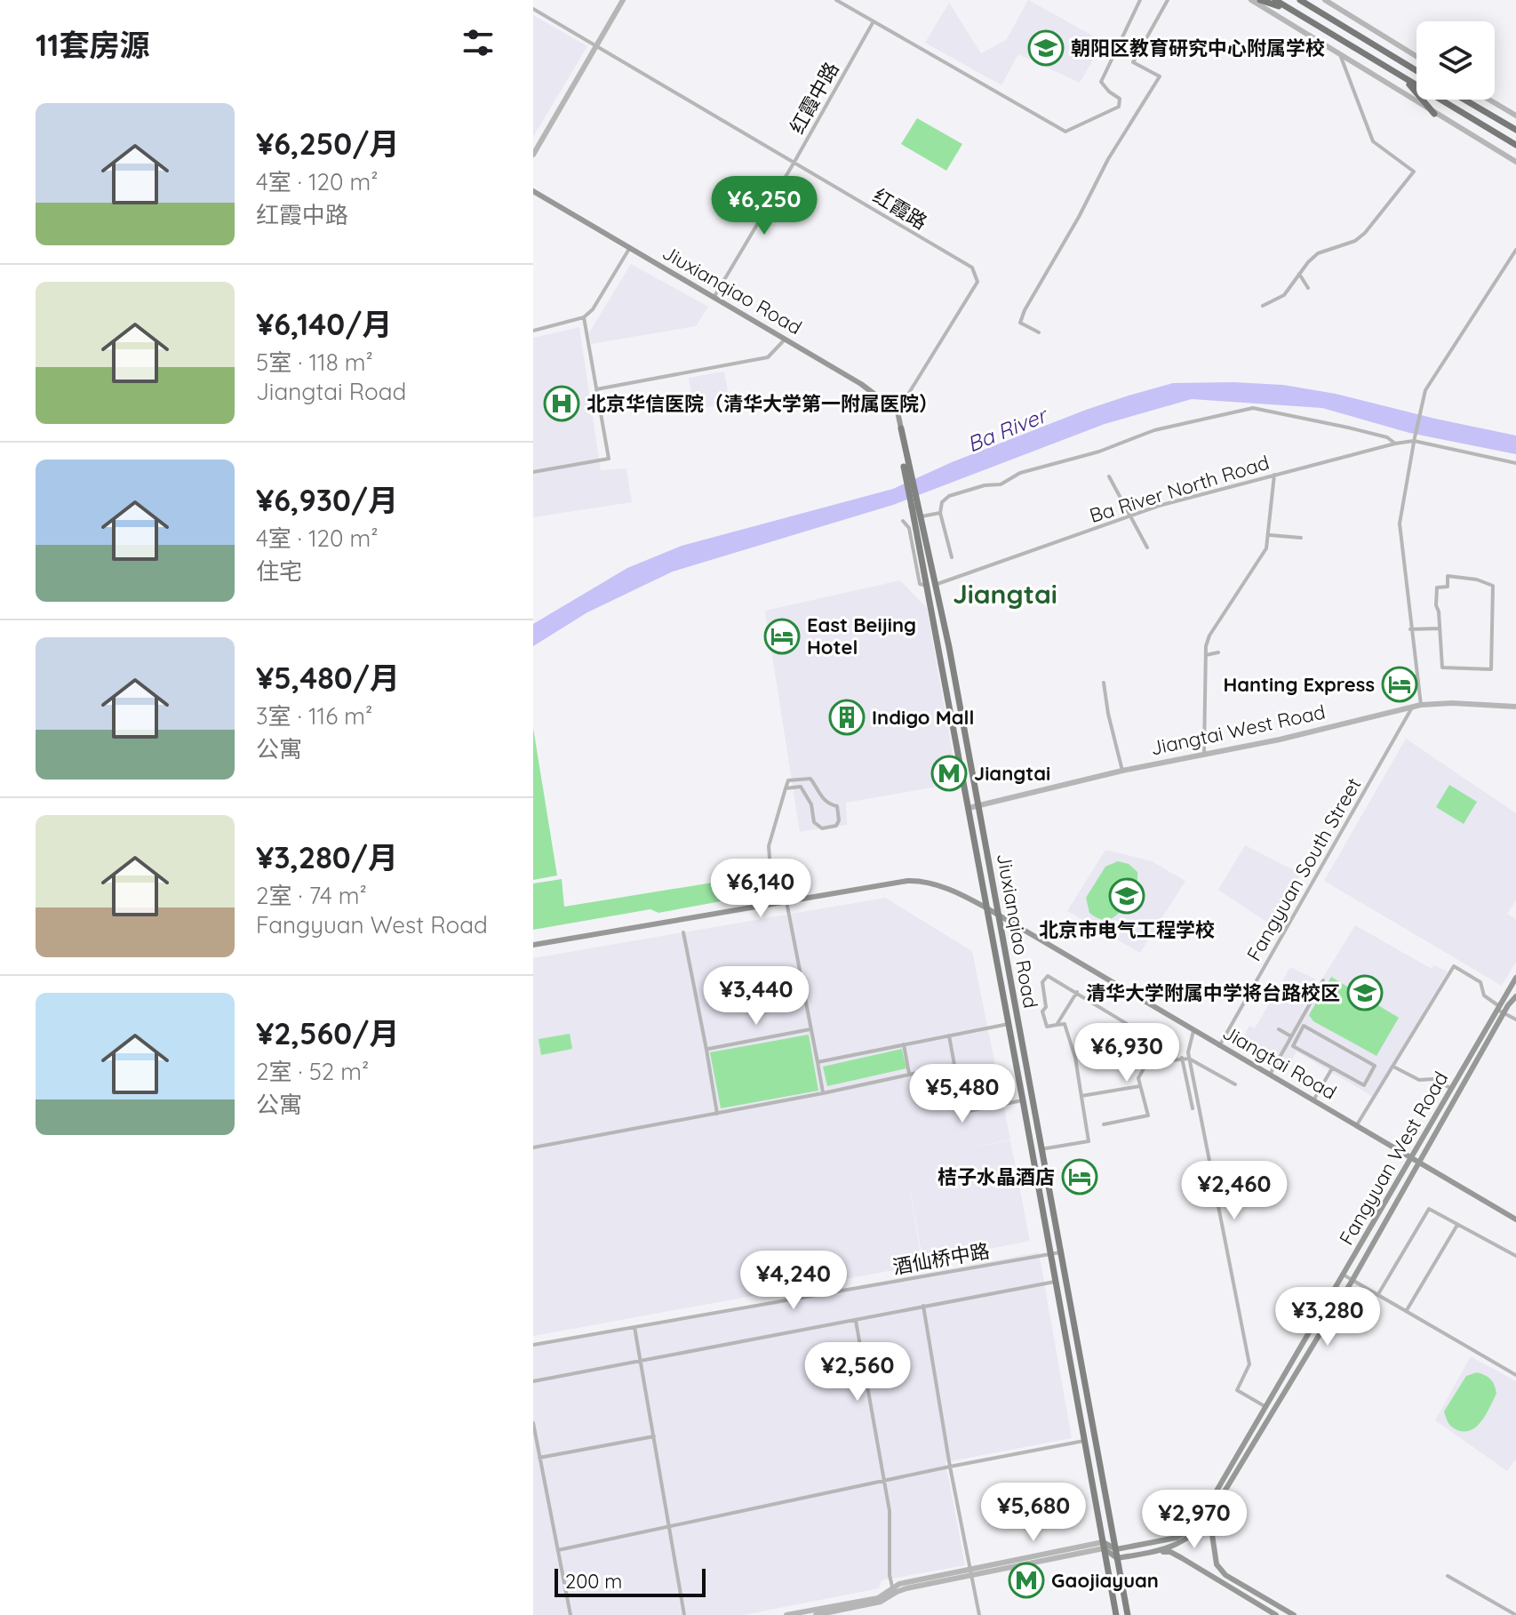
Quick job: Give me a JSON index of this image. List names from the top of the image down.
{
  "streets": {
    "main road": ["Jiuxianqiao Road", "Jiangtai Road", "Fangyuan West Road"],
    "street": [
      "红霞中路",
      "红霞路",
      "Ba River North Road",
      "Jiangtai West Road",
      "Fangyuan South Street",
      "酒仙桥中路"
    ]
  },
  "crossings": [
    ["红霞中路", "红霞路"],
    ["红霞中路", "Jiuxianqiao Road"],
    ["红霞路", "Jiuxianqiao Road"],
    ["Jiuxianqiao Road", "Ba River North Road"],
    ["Jiuxianqiao Road", "Jiangtai West Road"],
    ["Jiuxianqiao Road", "Jiangtai Road"],
    ["Jiuxianqiao Road", "Fangyuan West Road"],
    ["Jiuxianqiao Road", "酒仙桥中路"],
    ["Jiangtai West Road", "Fangyuan South Street"],
    ["Fangyuan South Street", "Jiangtai Road"],
    ["Jiangtai Road", "Fangyuan West Road"]
  ],
  "districts": ["Jiangtai"],
  "water": ["Ba River"],
  "places": {
    "school or university": ["朝阳区教育研究中心附属学校", "北京市电气工程学校", "清华大学附属中学将台路校区"],
    "hospital": ["北京华信医院（清华大学第一附属医院）"],
    "hotel": ["East Beijing Hotel", "Hanting Express", "桔子水晶酒店"],
    "building": ["Indigo Mall"],
    "metro station": ["Jiangtai", "Gaojiayuan"]
  },
  "scale_bar": "200 m",
  "page": {
    "heading": "11套房源",
    "list": [
      {
        "name": "¥6,250/月",
        "note": "4室 · 120 m² · 红霞中路"
      },
      {
        "name": "¥6,140/月",
        "note": "5室 · 118 m² · Jiangtai Road"
      },
      {
        "name": "¥6,930/月",
        "note": "4室 · 120 m² · 住宅"
      },
      {
        "name": "¥5,480/月",
        "note": "3室 · 116 m² · 公寓"
      },
      {
        "name": "¥3,280/月",
        "note": "2室 · 74 m² · Fangyuan West Road"
      },
      {
        "name": "¥2,560/月",
        "note": "2室 · 52 m² · 公寓"
      }
    ],
    "price": [
      "¥6,250",
      "¥6,140",
      "¥3,440",
      "¥6,930",
      "¥5,480",
      "¥2,460",
      "¥4,240",
      "¥3,280",
      "¥2,560",
      "¥5,680",
      "¥2,970"
    ],
    "scale": "200 m"
  }
}
